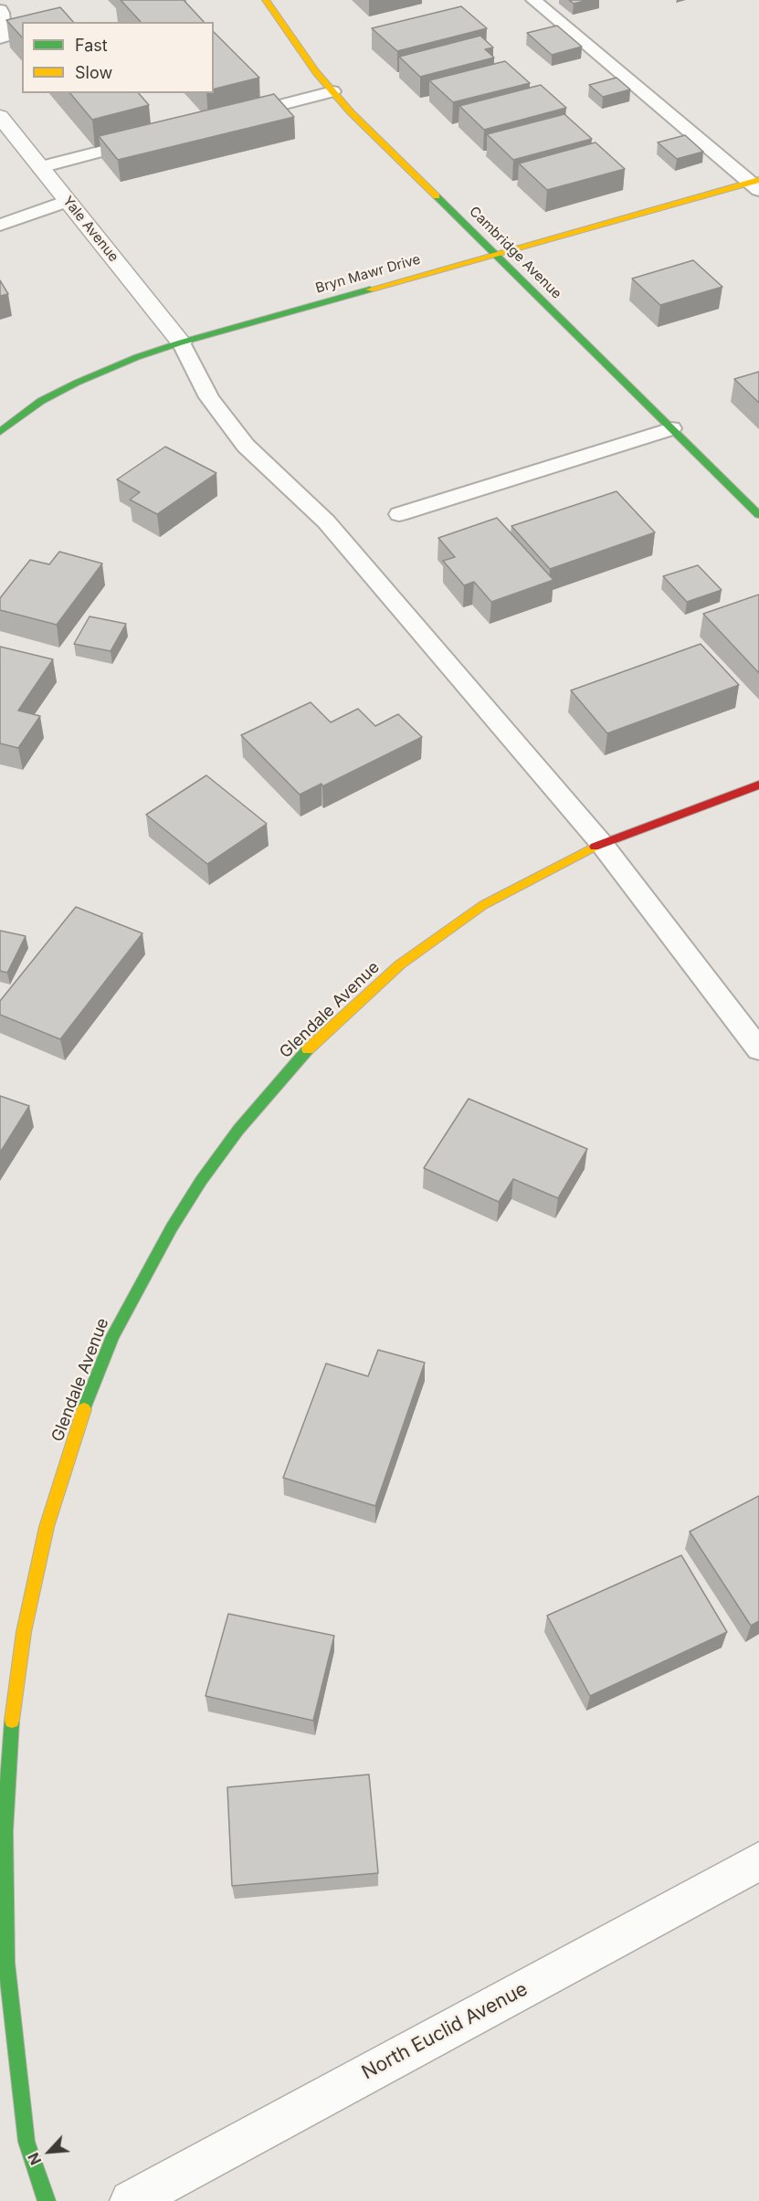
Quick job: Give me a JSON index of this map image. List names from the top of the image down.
{
  "streets": {
    "street": [
      "Yale Avenue",
      "Cambridge Avenue",
      "Bryn Mawr Drive",
      "Glendale Avenue",
      "North Euclid Avenue"
    ]
  },
  "crossings": [
    ["Yale Avenue", "Bryn Mawr Drive"],
    ["Cambridge Avenue", "Bryn Mawr Drive"]
  ],
  "legend": ["Fast", "Slow"],
  "north": "bottom left"
}
